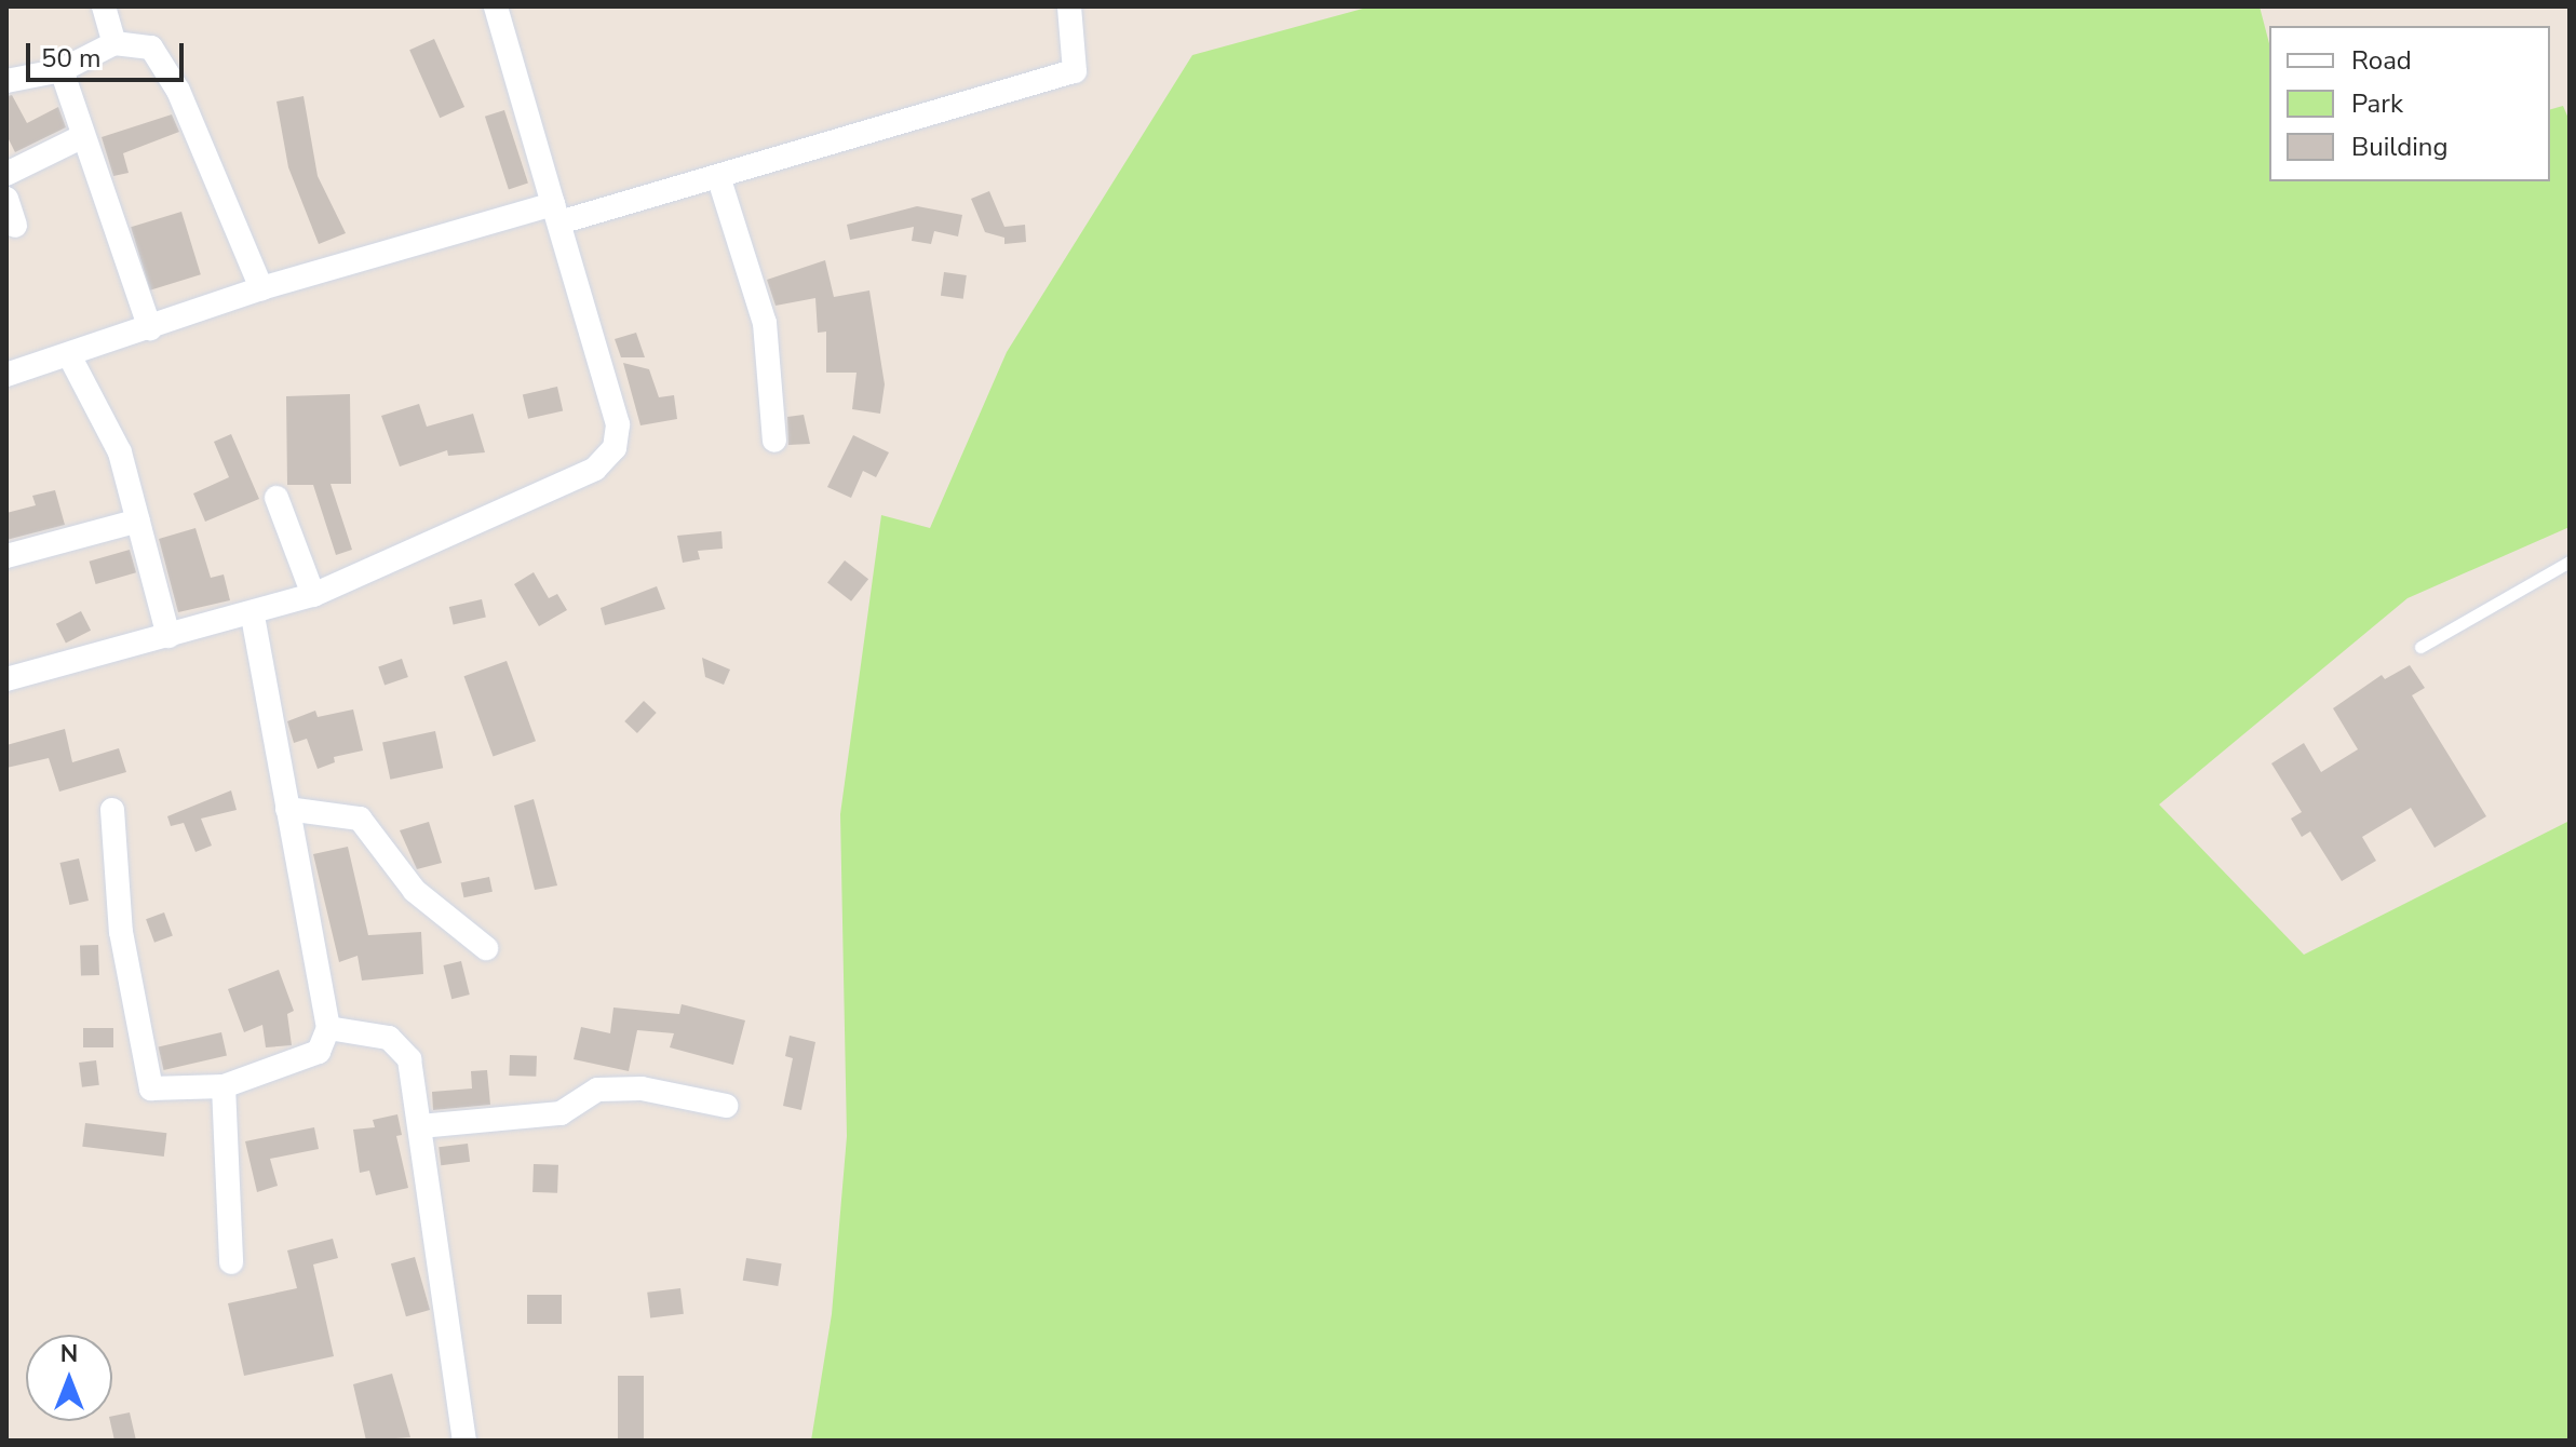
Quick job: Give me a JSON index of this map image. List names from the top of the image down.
{
  "legend": ["Road", "Park", "Building"],
  "scale_bar": "50 m",
  "north": "top"
}
